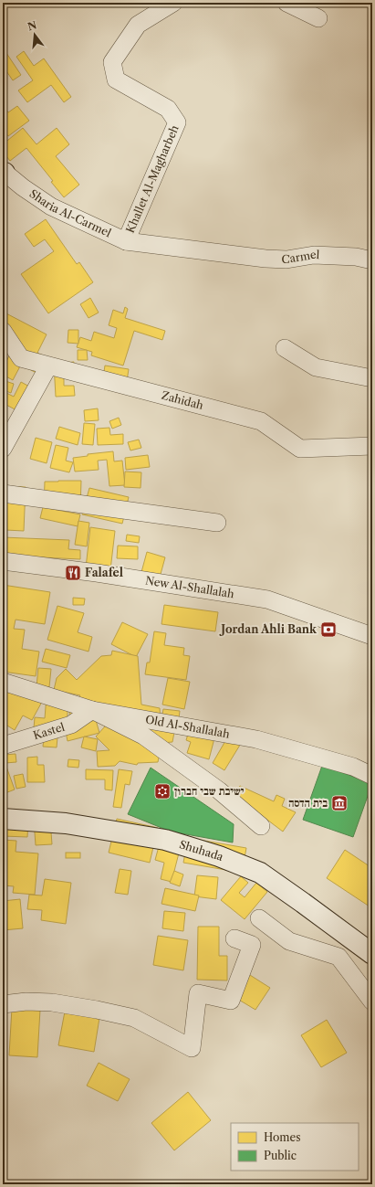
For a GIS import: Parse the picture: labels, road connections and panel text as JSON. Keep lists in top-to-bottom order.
{
  "streets": {
    "street": [
      "Khallet Al-Magharbeh",
      "Sharia Al-Carmel",
      "Zahidah",
      "New Al-Shallalah",
      "Old Al-Shallalah",
      "Kastel",
      "Shuhada"
    ]
  },
  "crossings": [
    ["Khallet Al-Magharbeh", "Sharia Al-Carmel"],
    ["Old Al-Shallalah", "Kastel"]
  ],
  "places": {
    "restaurant": ["Falafel"],
    "bank": ["Jordan Ahli Bank"],
    "synagogue": ["ישיבת שבי חברון"],
    "museum": ["בית הדסה"]
  },
  "legend": ["Homes", "Public"],
  "north": "top"
}
